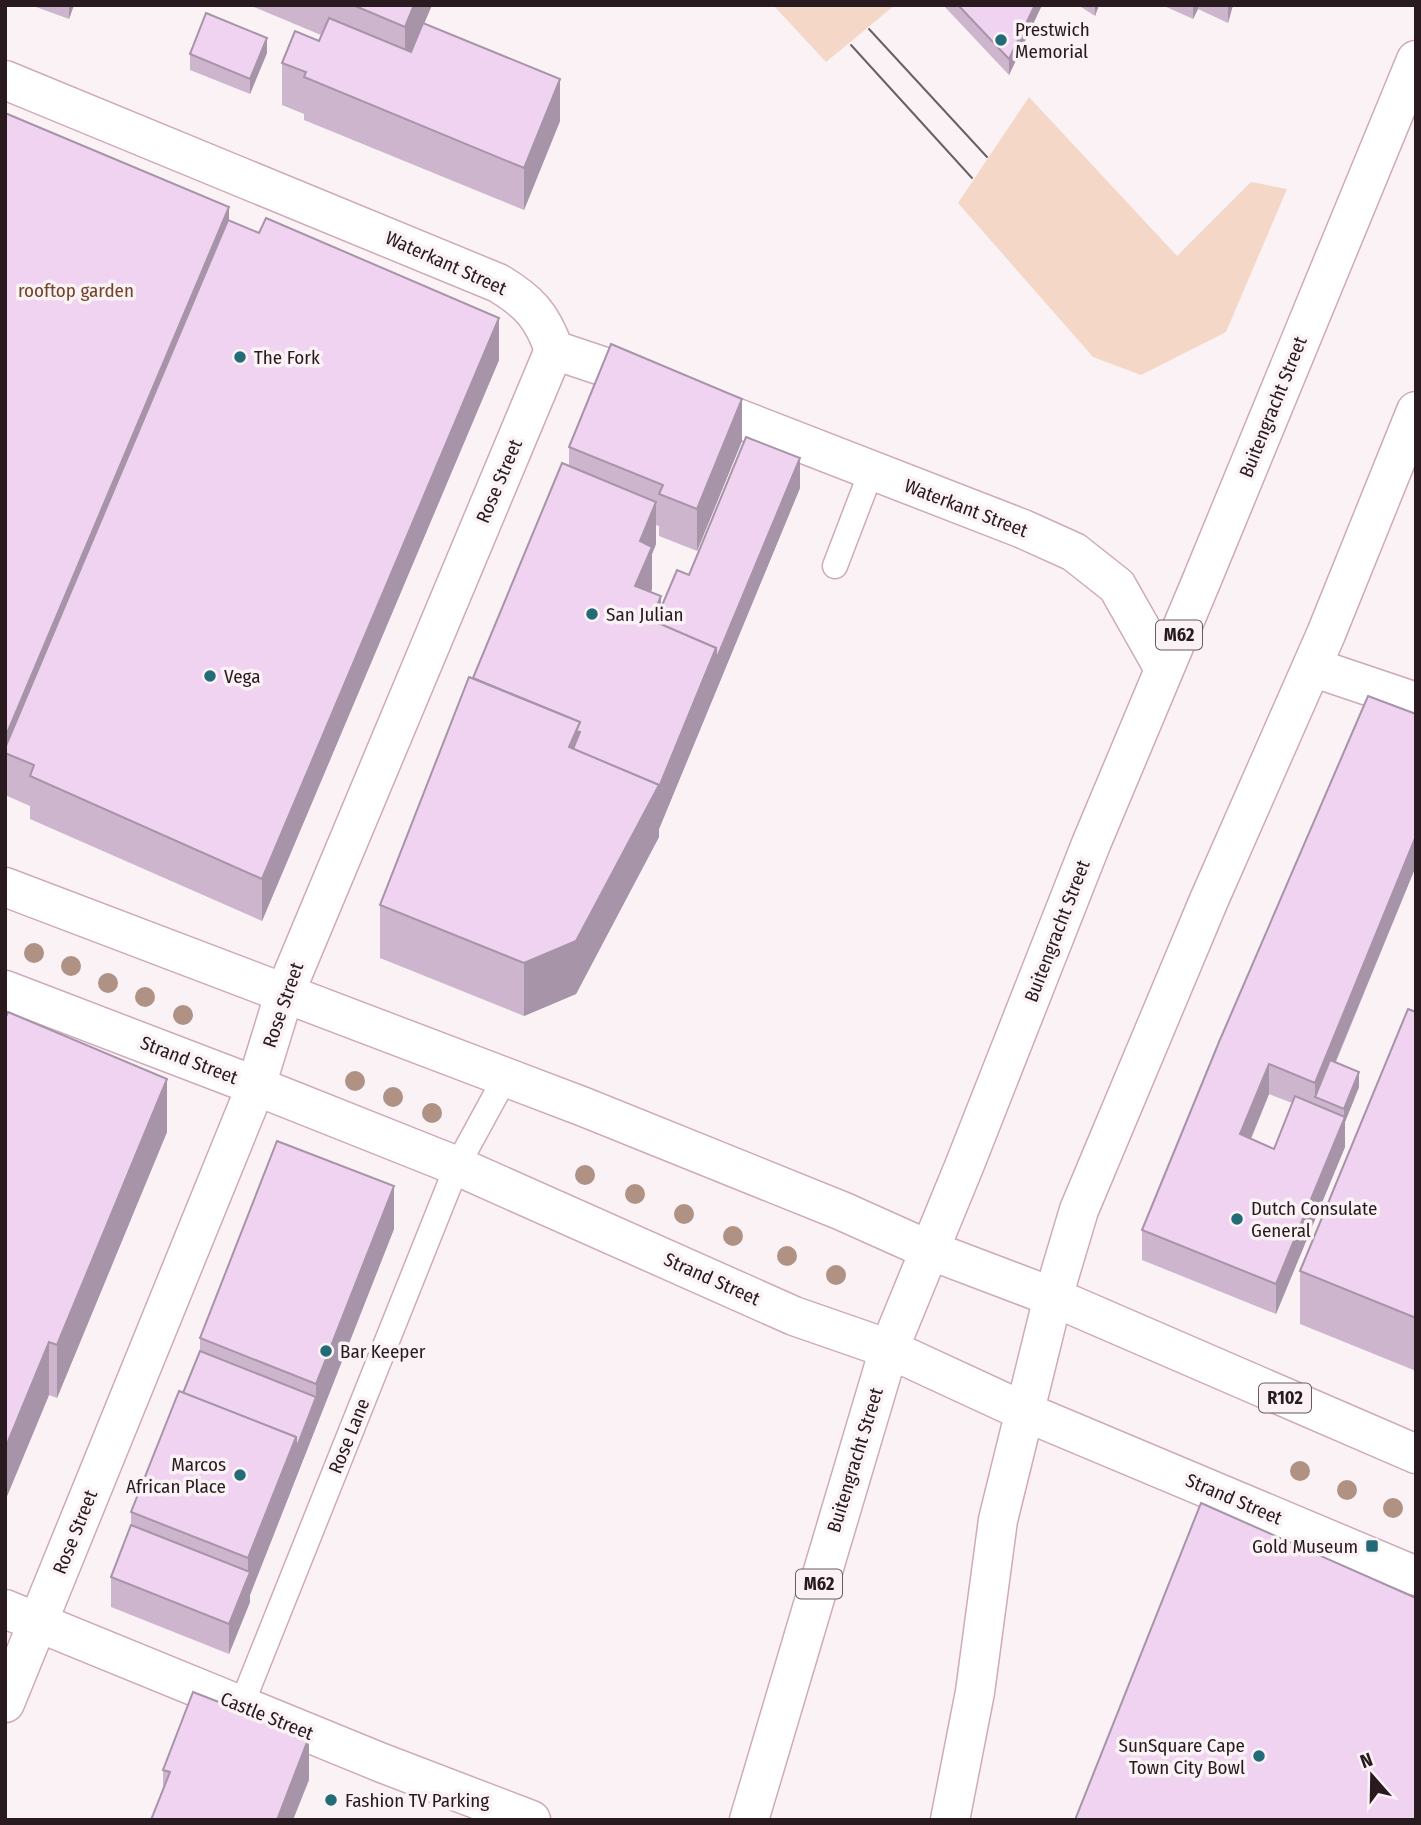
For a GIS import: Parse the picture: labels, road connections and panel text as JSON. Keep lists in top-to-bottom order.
{
  "streets": {
    "street": [
      "Waterkant Street",
      "Buitengracht Street",
      "Rose Street",
      "M62",
      "Strand Street",
      "R102",
      "Castle Street"
    ],
    "lane": ["Rose Lane"]
  },
  "crossings": [
    ["Waterkant Street", "Buitengracht Street"],
    ["Waterkant Street", "Rose Street"],
    ["Buitengracht Street", "Strand Street"],
    ["Buitengracht Street", "R102"],
    ["Rose Street", "Strand Street"],
    ["Rose Street", "Castle Street"],
    ["Strand Street", "Rose Lane"],
    ["Rose Lane", "Castle Street"]
  ],
  "parks": ["rooftop garden"],
  "places": {
    "other": [
      "Prestwich Memorial",
      "The Fork",
      "San Julian",
      "Vega",
      "Dutch Consulate General",
      "Bar Keeper",
      "Marcos African Place",
      "SunSquare Cape Town City Bowl",
      "Fashion TV Parking"
    ],
    "transit": ["Gold Museum"]
  },
  "north": "top"
}
